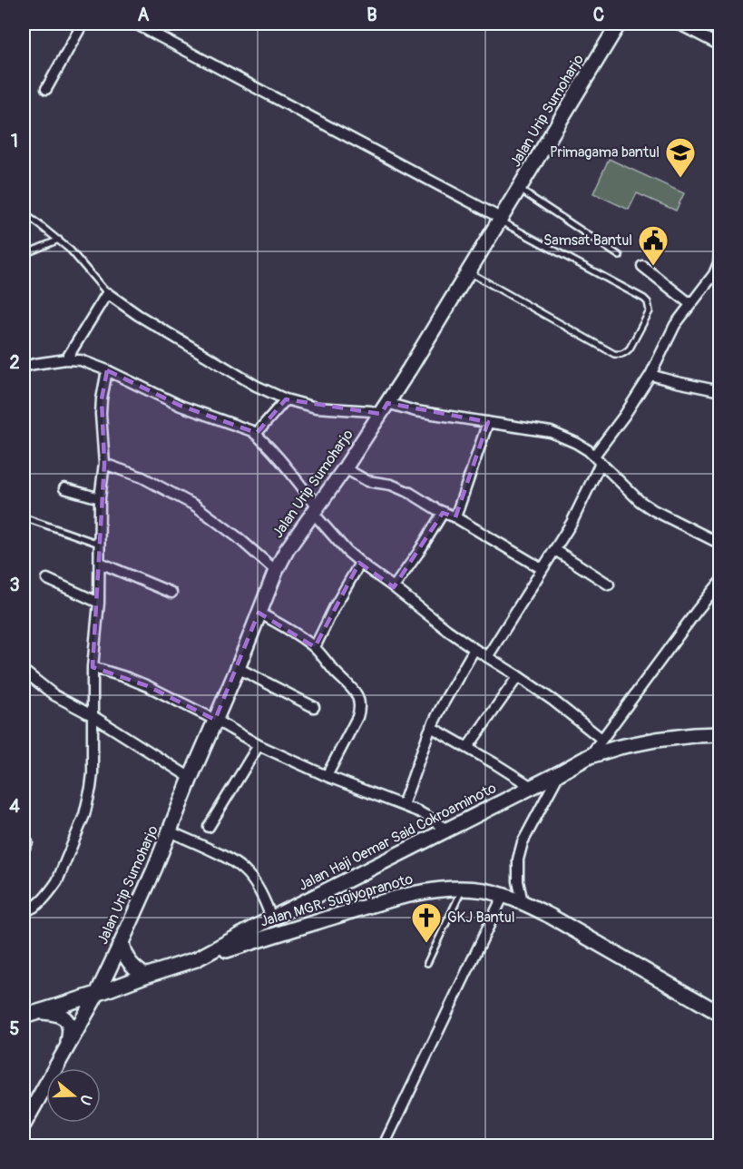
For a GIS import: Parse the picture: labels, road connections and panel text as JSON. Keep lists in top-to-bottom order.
{
  "streets": {
    "main road": ["Jalan Urip Sumoharjo", "Jalan Haji Oemar Said Cokroaminoto", "Jalan MGR. Sugiyopranoto"]
  },
  "crossings": [
    ["Jalan Urip Sumoharjo", "Jalan Haji Oemar Said Cokroaminoto"],
    ["Jalan Haji Oemar Said Cokroaminoto", "Jalan MGR. Sugiyopranoto"]
  ],
  "places": {
    "school or university": ["Primagama bantul"],
    "public building": ["Samsat Bantul"],
    "church": ["GKJ Bantul"]
  },
  "north": "right",
  "grid": {
    "columns": ["A", "B", "C"],
    "rows": [
      "1",
      "2",
      "3",
      "4",
      "5"
    ]
  }
}
